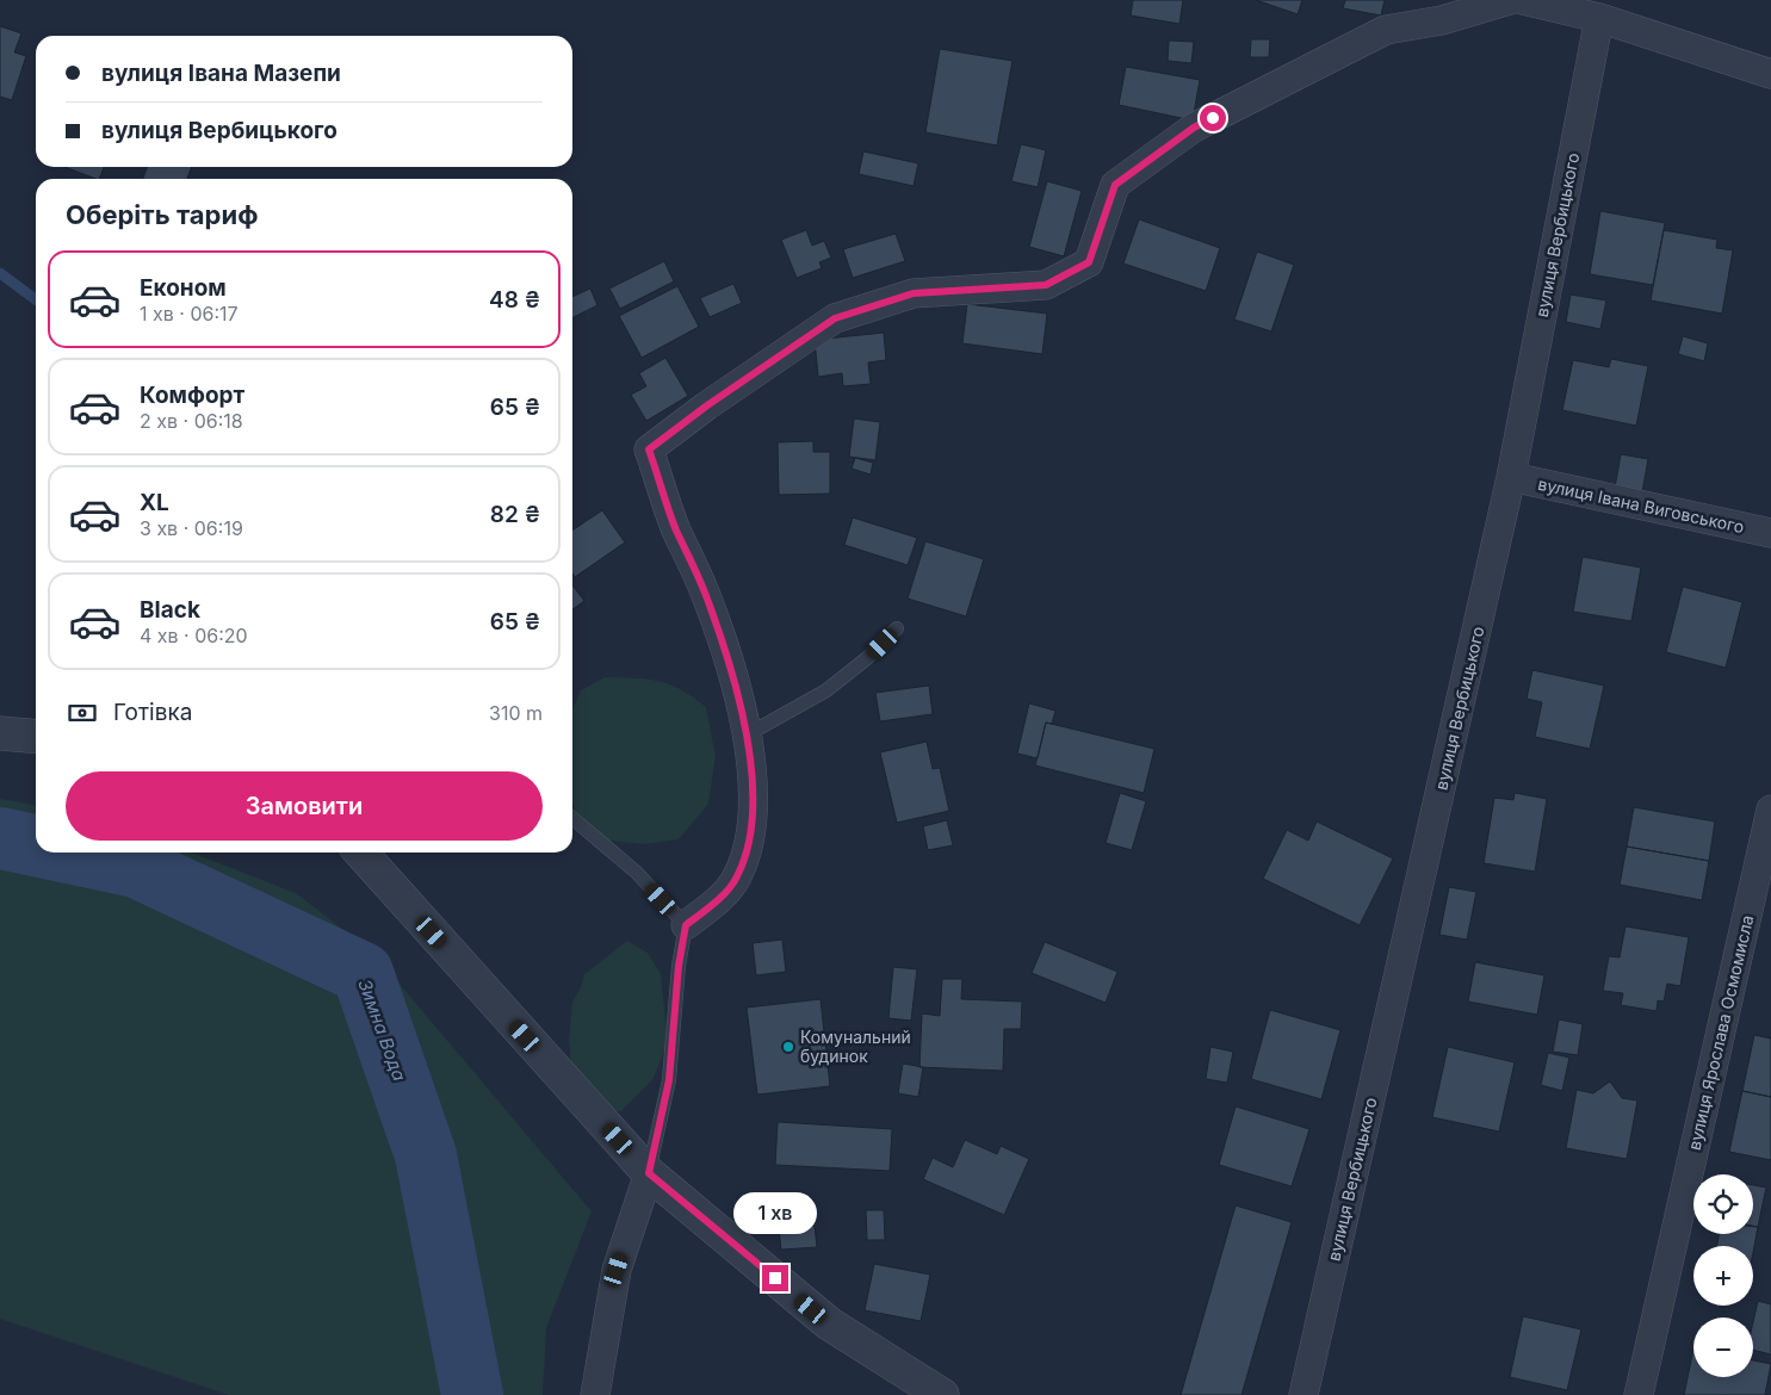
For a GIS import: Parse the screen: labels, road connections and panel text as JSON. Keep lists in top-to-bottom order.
{
  "streets": {
    "street": ["вулиця Вербицького", "вулиця Івана Виговського", "вулиця Ярослава Осмомисла"]
  },
  "crossings": [
    ["вулиця Вербицького", "вулиця Івана Виговського"]
  ],
  "water": ["Зимна Вода"],
  "places": ["Комунальний будинок"],
  "page": {
    "banner": ["вулиця Івана Мазепи", "вулиця Вербицького"],
    "heading": "Оберіть тариф",
    "list": [
      {
        "name": "Економ",
        "note": "1 хв · 06:17",
        "value": "48 ₴"
      },
      {
        "name": "Комфорт",
        "note": "2 хв · 06:18",
        "value": "65 ₴"
      },
      {
        "name": "XL",
        "note": "3 хв · 06:19",
        "value": "82 ₴"
      },
      {
        "name": "Black",
        "note": "4 хв · 06:20",
        "value": "65 ₴"
      }
    ],
    "pay": ["Готівка", "310 m"],
    "buttons": "Замовити",
    "map_buttons": ["+", "−"],
    "bubble": "1 хв"
  }
}
